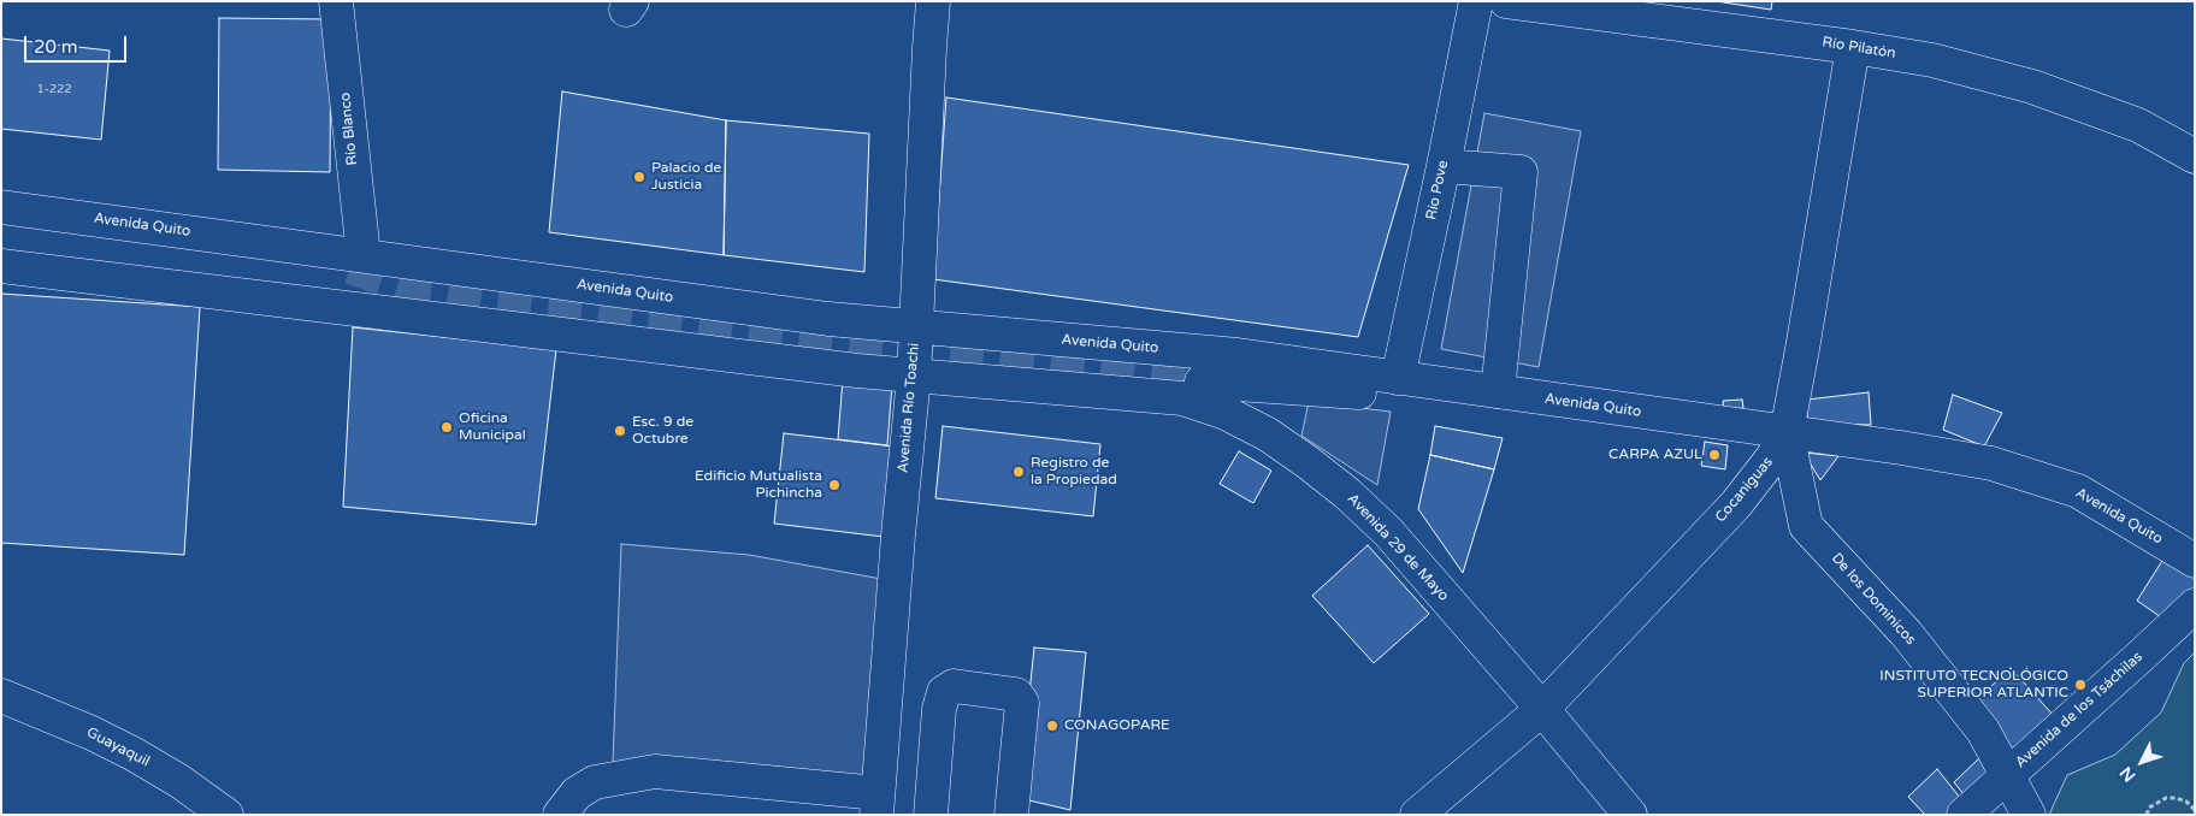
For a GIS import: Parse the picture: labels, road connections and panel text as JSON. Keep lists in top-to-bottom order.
{
  "streets": {
    "main road": [
      "Río Pilatón",
      "Río Blanco",
      "Río Pove",
      "Avenida Quito",
      "Avenida Río Toachi",
      "Cocaniguas",
      "Avenida 29 de Mayo",
      "De los Dominicos",
      "Avenida de los Tsáchilas",
      "Guayaquil"
    ]
  },
  "crossings": [
    ["Río Pilatón", "Cocaniguas"],
    ["Río Blanco", "Avenida Quito"],
    ["Río Pove", "Avenida Quito"],
    ["Avenida Quito", "Avenida Río Toachi"],
    ["Avenida Quito", "Cocaniguas"],
    ["Avenida Quito", "De los Dominicos"],
    ["Avenida Río Toachi", "Avenida 29 de Mayo"],
    ["Cocaniguas", "Avenida 29 de Mayo"],
    ["Cocaniguas", "De los Dominicos"],
    ["De los Dominicos", "Avenida de los Tsáchilas"]
  ],
  "places": [
    "Palacio de Justicia",
    "Oficina Municipal",
    "Esc. 9 de Octubre",
    "CARPA AZUL",
    "Registro de la Propiedad",
    "Edificio Mutualista Pichincha",
    "INSTITUTO TECNOLÓGICO SUPERIOR ATLANTIC",
    "CONAGOPARE"
  ],
  "house_numbers": ["1-222"],
  "scale_bar": "20 m",
  "north": "bottom left"
}
